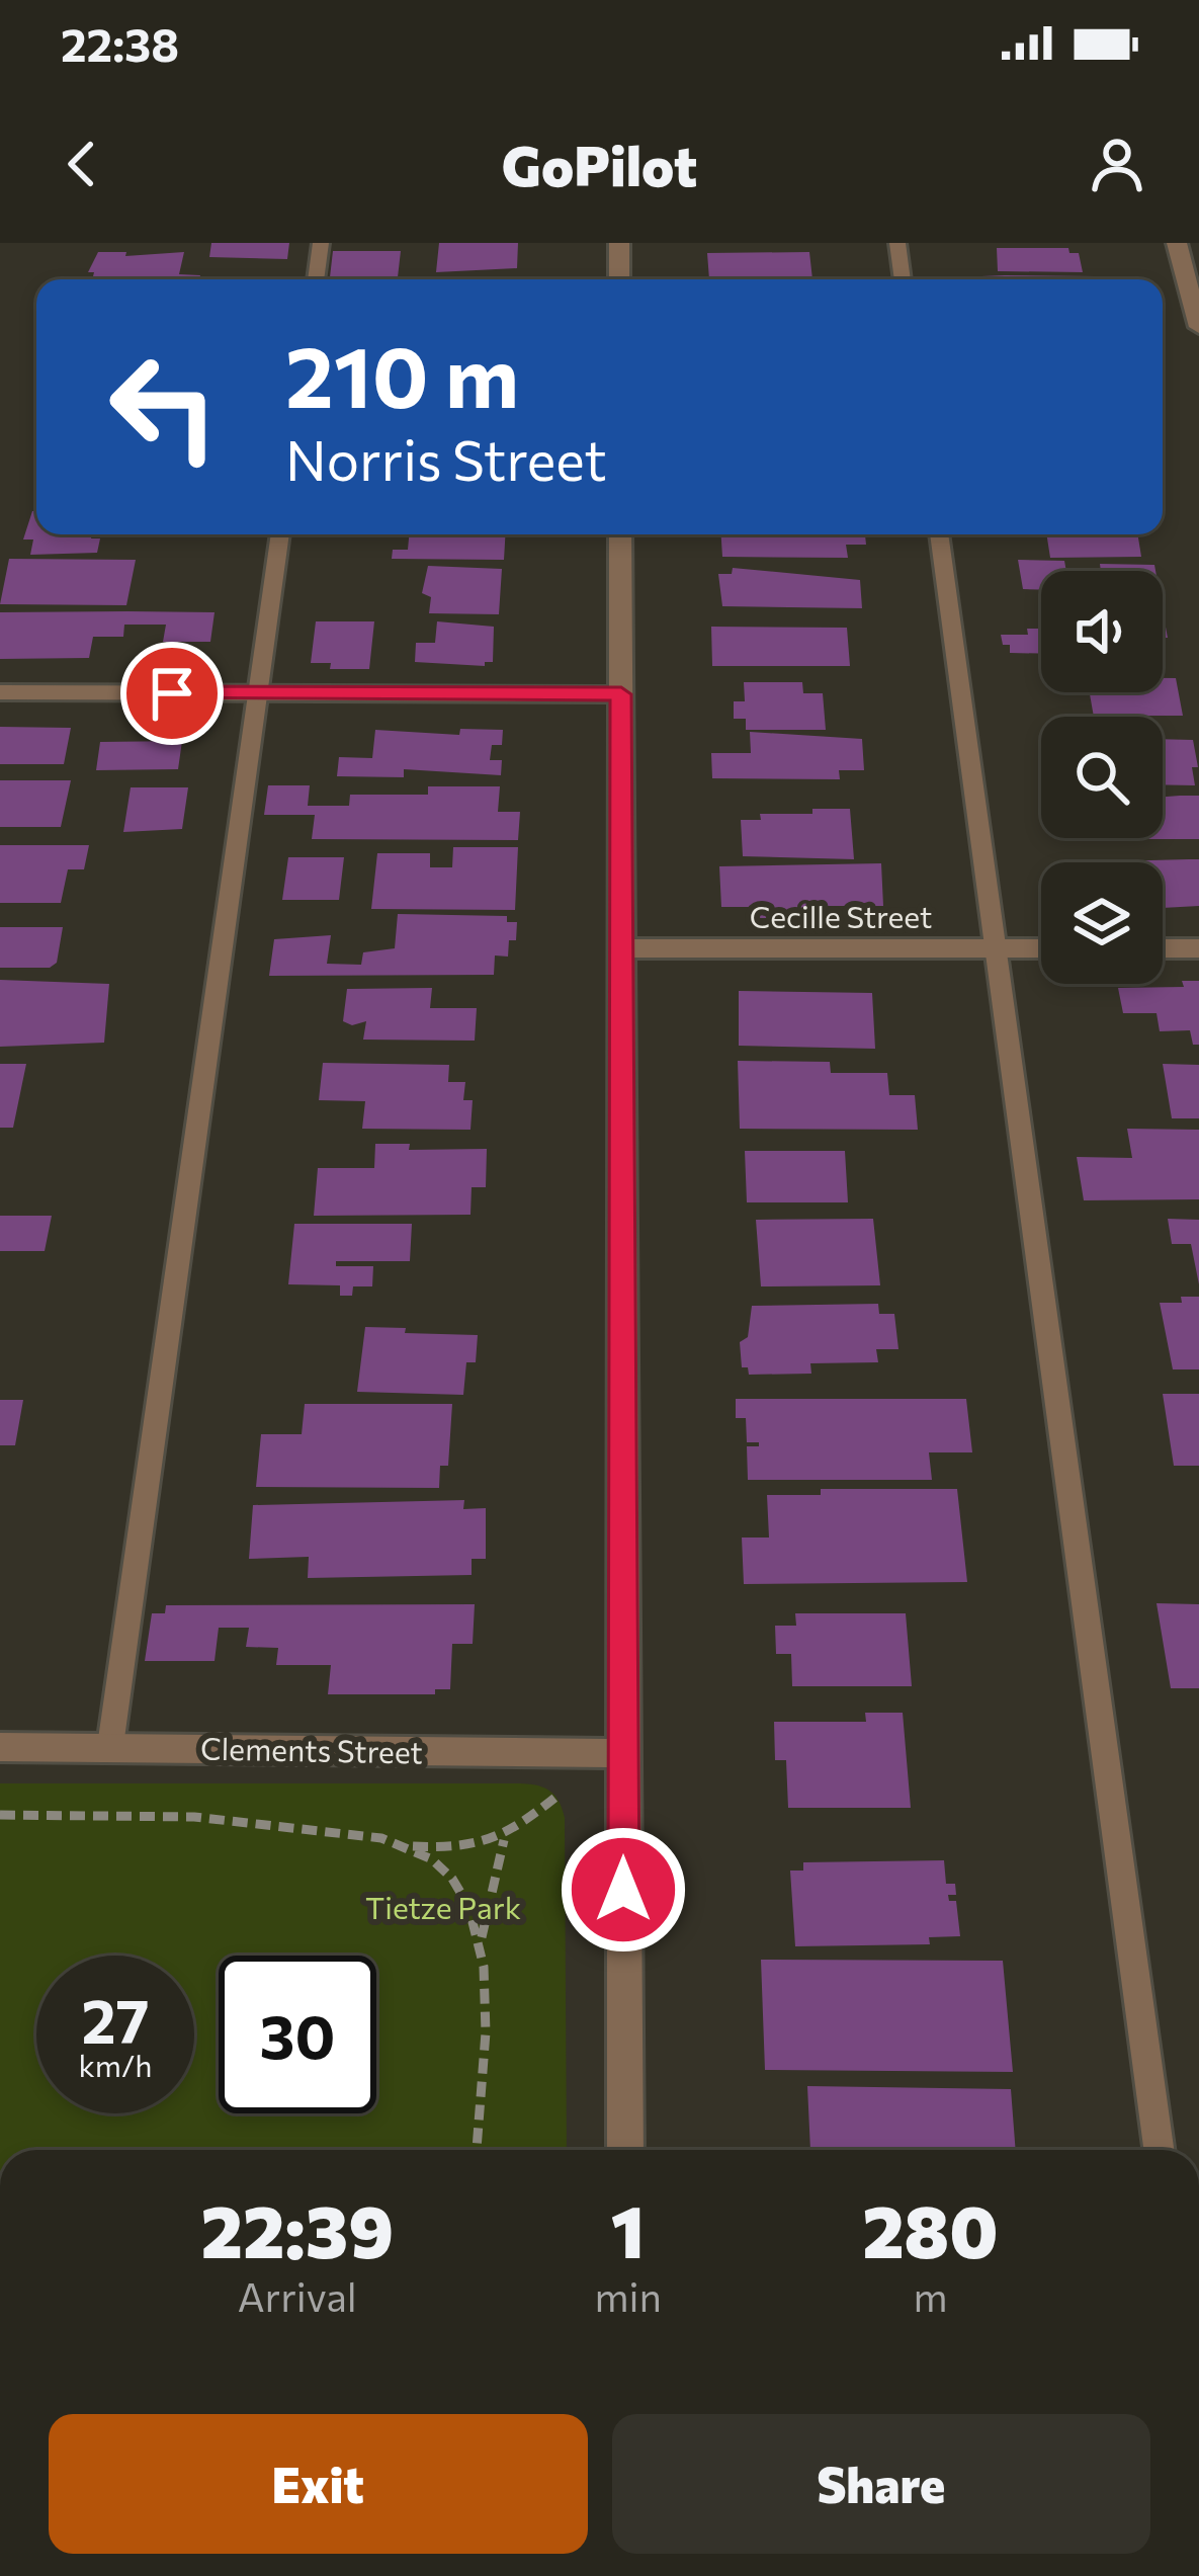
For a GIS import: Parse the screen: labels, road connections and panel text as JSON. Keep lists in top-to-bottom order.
{
  "streets": {
    "street": ["Cecille Street", "Clements Street"]
  },
  "parks": ["Tietze Park"],
  "page": {
    "status": "22:38",
    "header": "GoPilot",
    "turn": ["210 m", "Norris Street"],
    "speed": "27 km/h",
    "limit": "30",
    "eta": [
      "22:39",
      "Arrival",
      "1",
      "min",
      "280",
      "m"
    ],
    "buttons": ["Exit", "Share"]
  }
}
